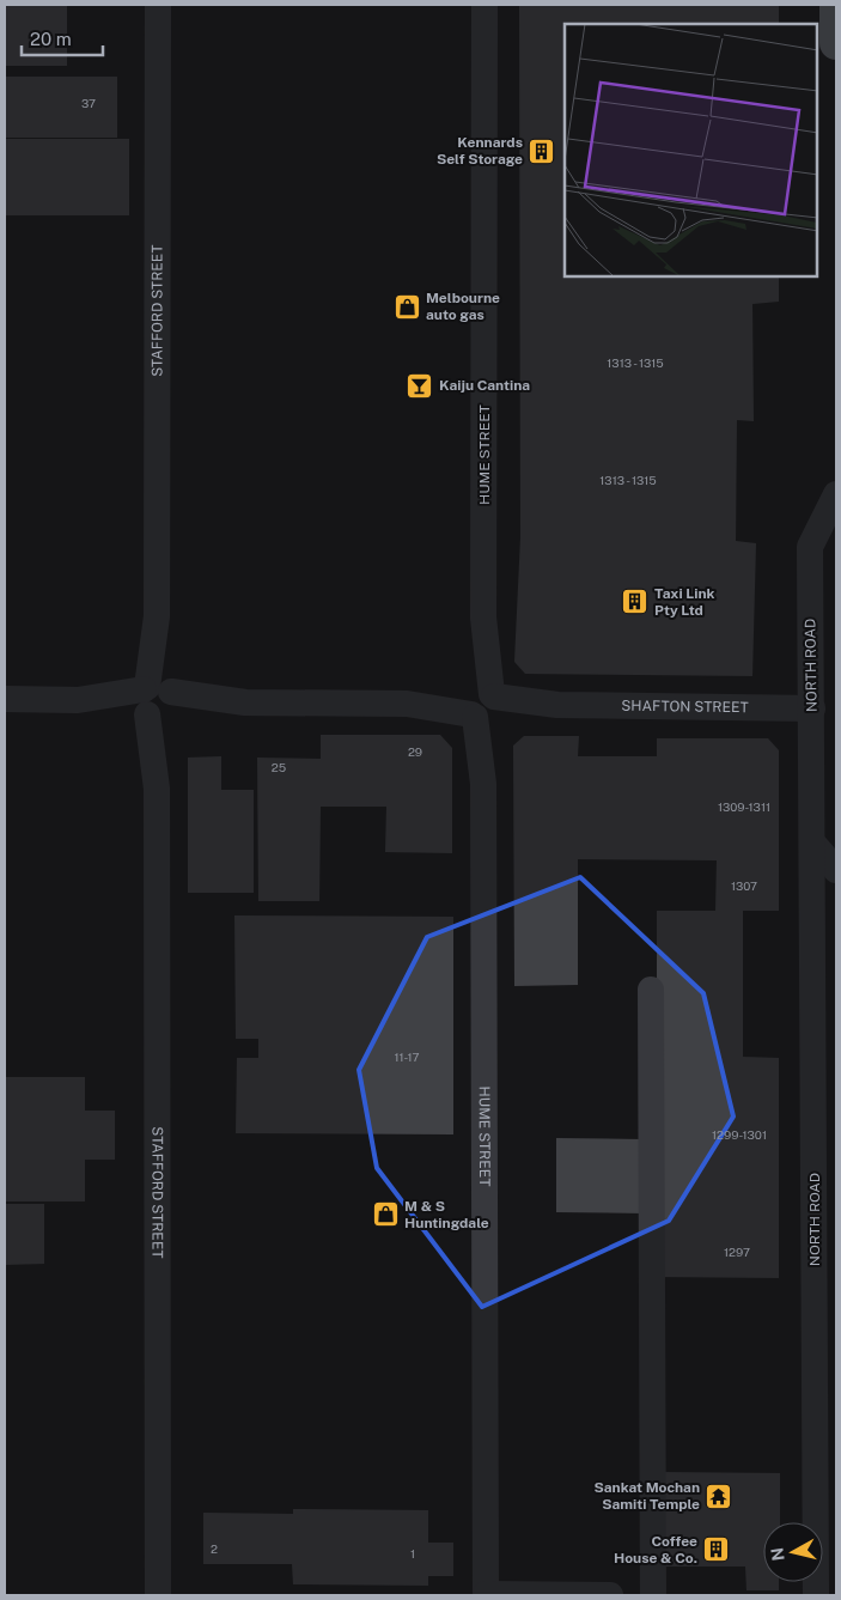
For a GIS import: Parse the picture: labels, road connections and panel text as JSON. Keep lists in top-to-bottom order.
{
  "streets": {
    "street": [
      "STAFFORD STREET",
      "HUME STREET",
      "NORTH ROAD",
      "SHAFTON STREET"
    ]
  },
  "crossings": [
    ["STAFFORD STREET", "SHAFTON STREET"],
    ["HUME STREET", "SHAFTON STREET"],
    ["NORTH ROAD", "SHAFTON STREET"]
  ],
  "places": {
    "building": ["Kennards Self Storage", "Taxi Link Pty Ltd", "Coffee House & Co."],
    "shop": ["Melbourne auto gas", "M & S Huntingdale"],
    "bar": ["Kaiju Cantina"],
    "temple": ["Sankat Mochan Samiti Temple"]
  },
  "house_numbers": [
    "37",
    "1313 - 1315",
    "1313 - 1315",
    "29",
    "25",
    "1309-1311",
    "1307",
    "11-17",
    "1299-1301",
    "1297",
    "2",
    "1"
  ],
  "scale_bar": "20 m",
  "north": "left"
}
